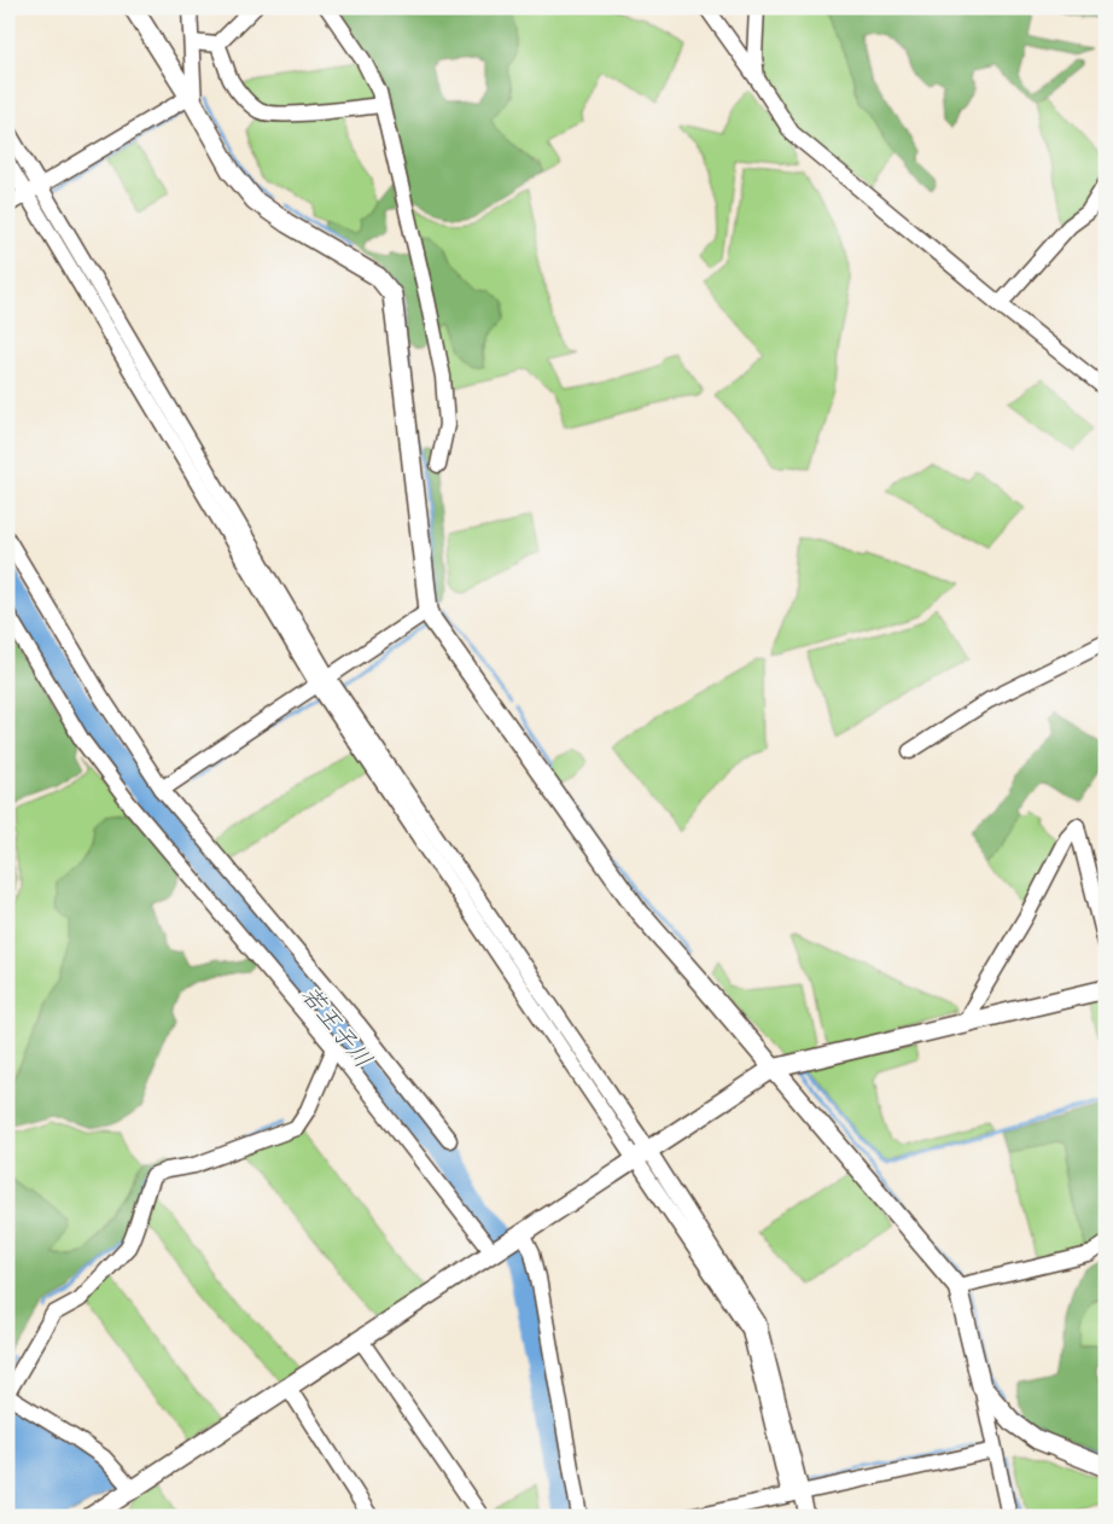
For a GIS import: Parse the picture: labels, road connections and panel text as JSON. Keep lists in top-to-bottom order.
{
  "water": ["若王子川"]
}
